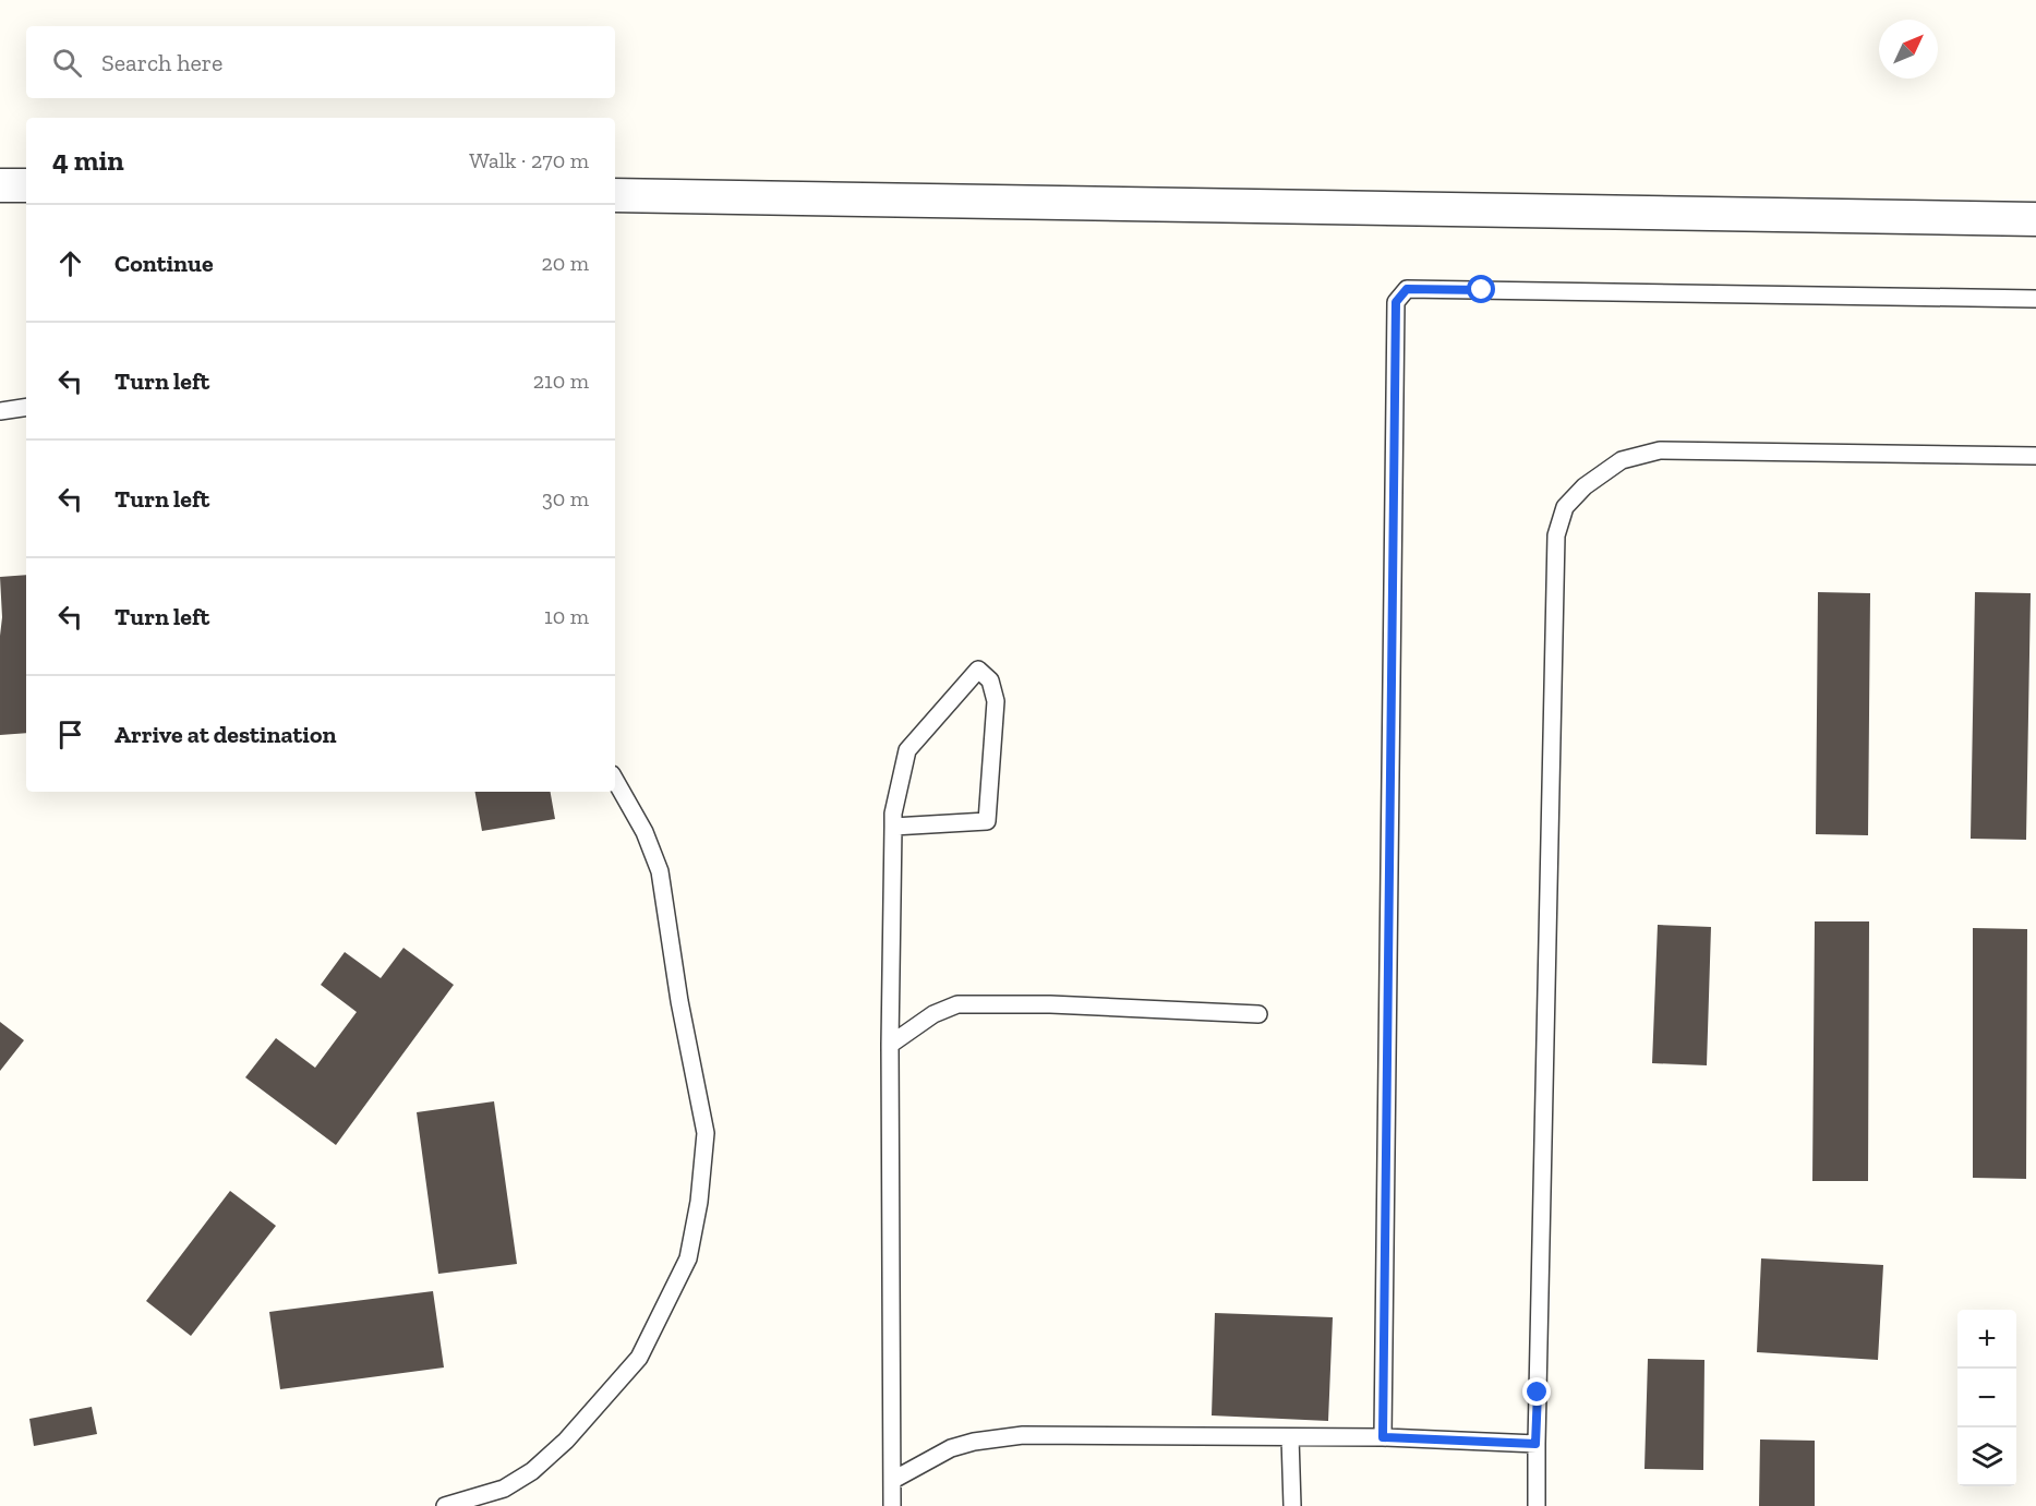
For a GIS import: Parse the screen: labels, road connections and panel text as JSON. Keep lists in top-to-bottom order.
{
  "north": "top right",
  "page": {
    "search": "Search here",
    "heading": ["4 min", "Walk · 270 m"],
    "list": [
      ["Continue", "20 m"],
      ["Turn left", "210 m"],
      ["Turn left", "30 m"],
      ["Turn left", "10 m"],
      "Arrive at destination"
    ],
    "map_buttons": ["+", "−"]
  }
}
